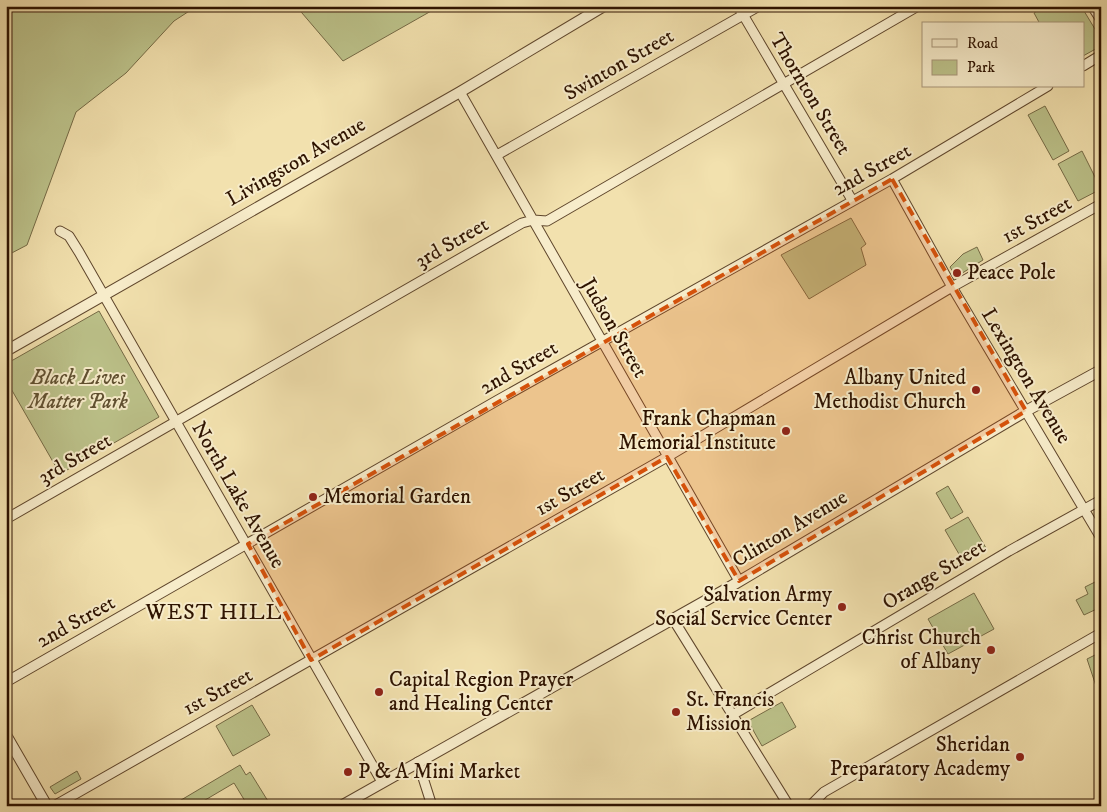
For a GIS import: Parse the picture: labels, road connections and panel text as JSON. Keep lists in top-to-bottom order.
{
  "streets": {
    "street": [
      "Swinton Street",
      "Thornton Street",
      "Livingston Avenue",
      "2nd Street",
      "1st Street",
      "3rd Street",
      "Judson Street",
      "Lexington Avenue",
      "North Lake Avenue",
      "Clinton Avenue",
      "Orange Street"
    ]
  },
  "crossings": [
    ["Swinton Street", "Thornton Street"],
    ["Swinton Street", "Judson Street"],
    ["Thornton Street", "2nd Street"],
    ["Thornton Street", "3rd Street"],
    ["Livingston Avenue", "Judson Street"],
    ["Livingston Avenue", "North Lake Avenue"],
    ["2nd Street", "Judson Street"],
    ["2nd Street", "Lexington Avenue"],
    ["2nd Street", "North Lake Avenue"],
    ["1st Street", "Judson Street"],
    ["1st Street", "Lexington Avenue"],
    ["1st Street", "North Lake Avenue"],
    ["3rd Street", "Judson Street"],
    ["3rd Street", "North Lake Avenue"],
    ["Judson Street", "Clinton Avenue"],
    ["Lexington Avenue", "Clinton Avenue"],
    ["Lexington Avenue", "Orange Street"],
    ["North Lake Avenue", "Clinton Avenue"]
  ],
  "districts": ["WEST HILL"],
  "parks": ["Black Lives Matter Park"],
  "places": [
    "Peace Pole",
    "Albany United Methodist Church",
    "Frank Chapman Memorial Institute",
    "Memorial Garden",
    "Salvation Army Social Service Center",
    "Christ Church of Albany",
    "Capital Region Prayer and Healing Center",
    "St. Francis Mission",
    "Sheridan Preparatory Academy",
    "P & A Mini Market"
  ],
  "legend": ["Road", "Park"]
}
